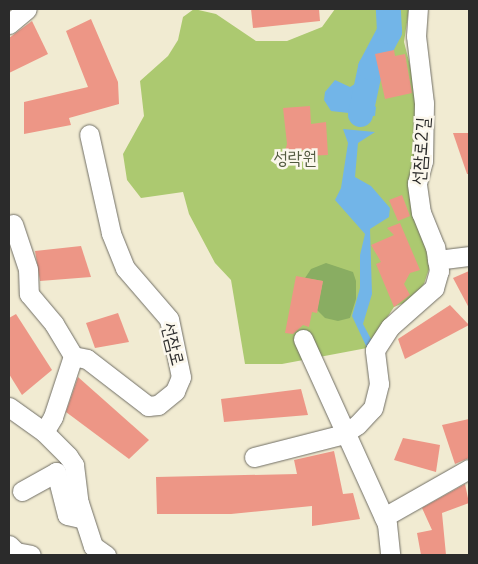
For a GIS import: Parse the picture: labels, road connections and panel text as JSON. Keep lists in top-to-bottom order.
{
  "streets": {
    "street": ["선잠로2길", "선잠로"]
  },
  "parks": ["성락원"]
}
